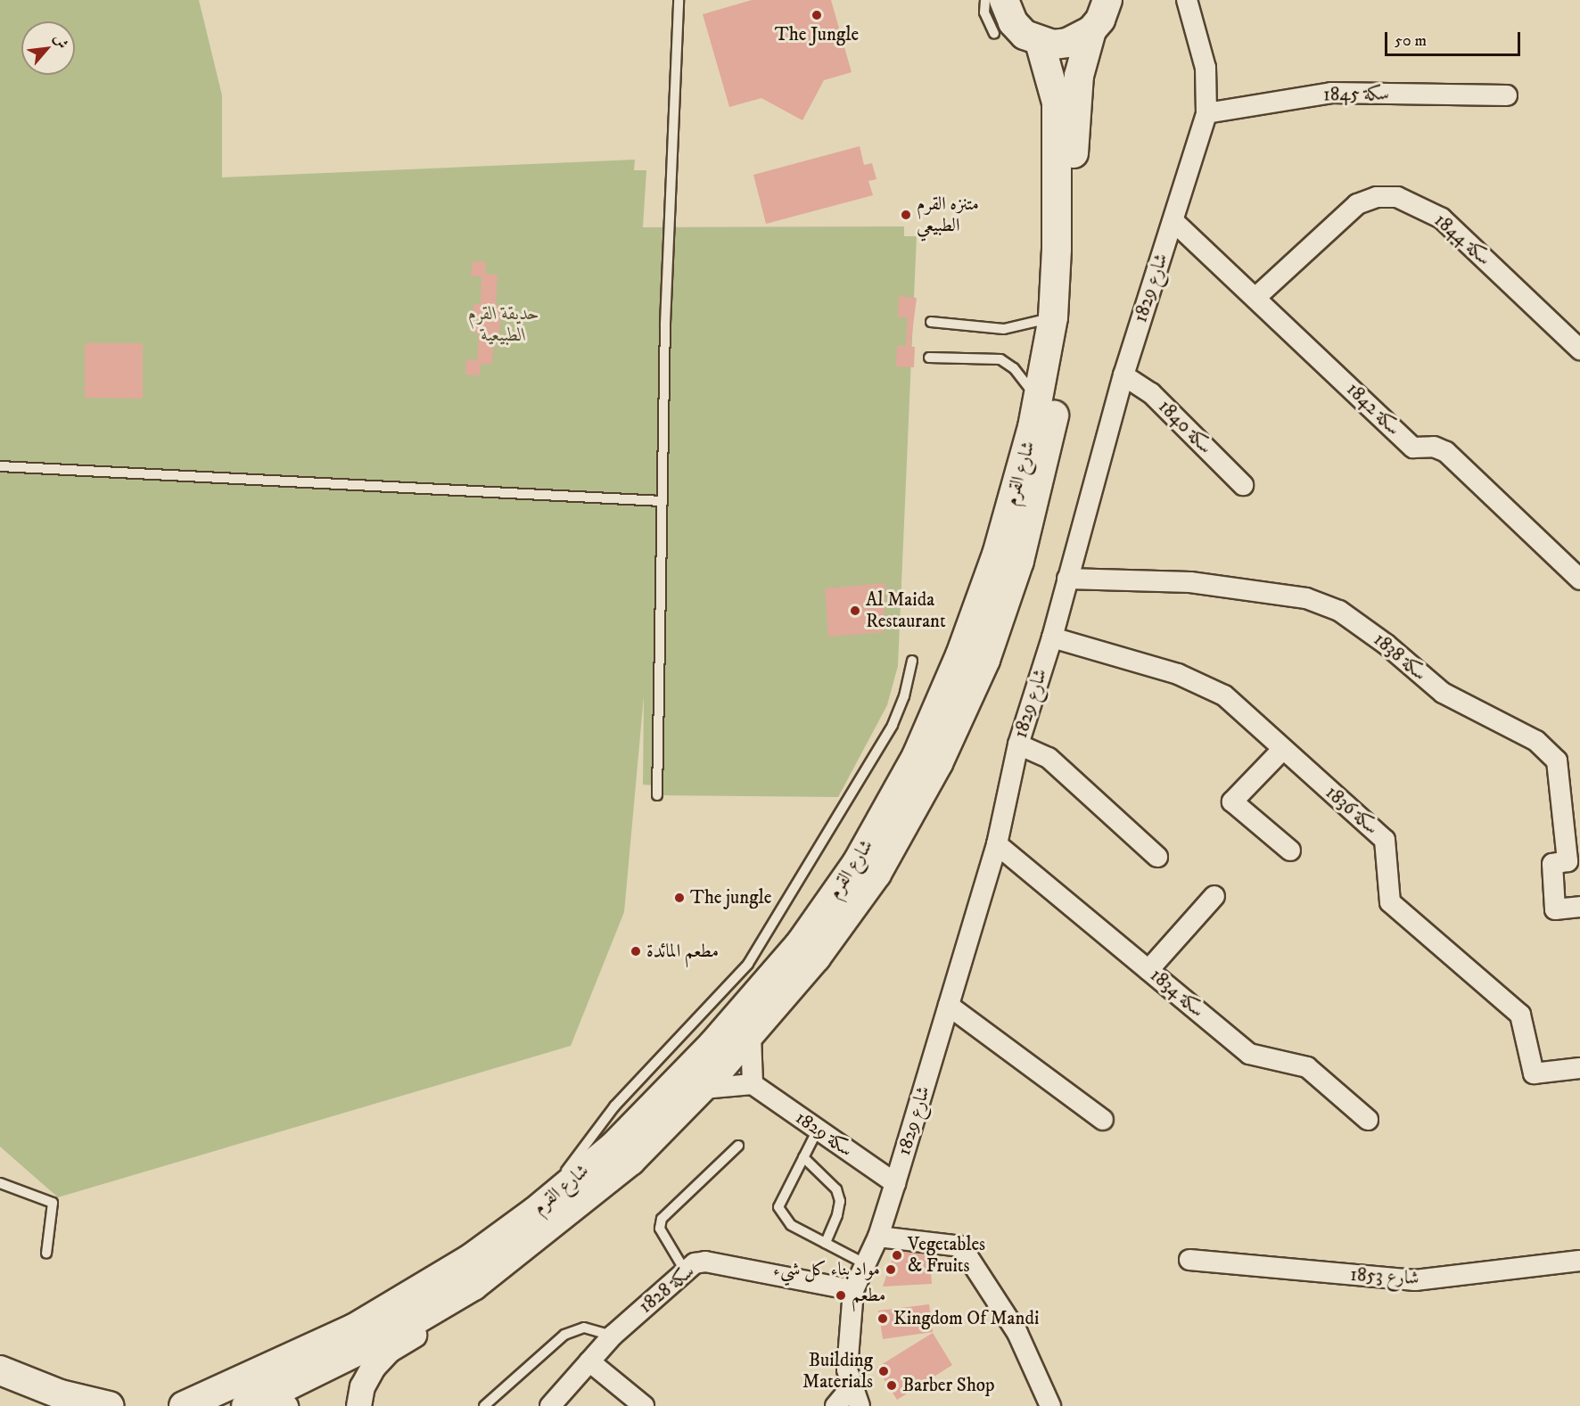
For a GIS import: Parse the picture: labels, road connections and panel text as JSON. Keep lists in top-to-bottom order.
{
  "streets": {
    "main road": ["شارع القرم"],
    "street": [
      "1845 سكة",
      "سكة 1844",
      "1829 شارع",
      "سكة 1842",
      "سكة 1840",
      "1838 سكة",
      "سكة 1836",
      "سكة 1834",
      "سكة 1829",
      "شارع 1853",
      "سكة 1828"
    ]
  },
  "crossings": [
    ["1845 سكة", "1829 شارع"],
    ["سكة 1844", "سكة 1842"],
    ["1829 شارع", "سكة 1842"],
    ["1829 شارع", "سكة 1840"],
    ["1829 شارع", "1838 سكة"],
    ["1829 شارع", "سكة 1836"],
    ["1829 شارع", "سكة 1834"],
    ["1829 شارع", "سكة 1829"],
    ["1829 شارع", "سكة 1828"]
  ],
  "parks": ["حديقة القرم الطبيعية"],
  "places": [
    "The Jungle",
    "متنزه القرم الطبيعي",
    "Al Maida Restaurant",
    "The jungle",
    "مطعم المائدة",
    "Vegetables & Fruits",
    "مواد بناء كل شيء",
    "مطعم",
    "Kingdom Of Mandi",
    "Building Materials",
    "Barber Shop"
  ],
  "scale_bar": "50 m",
  "north": "top right"
}
